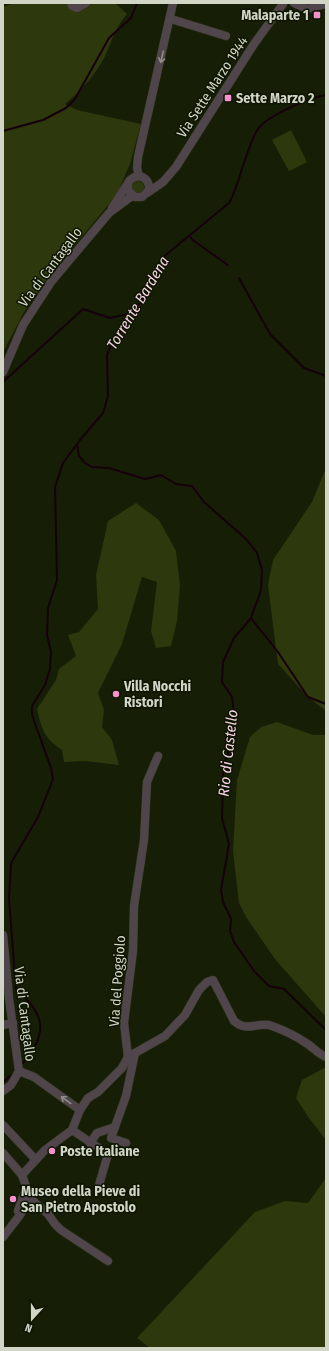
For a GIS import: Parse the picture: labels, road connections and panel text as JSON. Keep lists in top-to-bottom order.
{
  "streets": {
    "street": ["Via Sette Marzo 1944", "Via di Cantagallo", "Via del Poggiolo"]
  },
  "water": ["Torrente Bardena", "Rio di Castello"],
  "places": {
    "transit": ["Malaparte 1", "Sette Marzo 2"],
    "other": ["Villa Nocchi Ristori", "Poste Italiane", "Museo della Pieve di San Pietro Apostolo"]
  },
  "north": "bottom"
}
